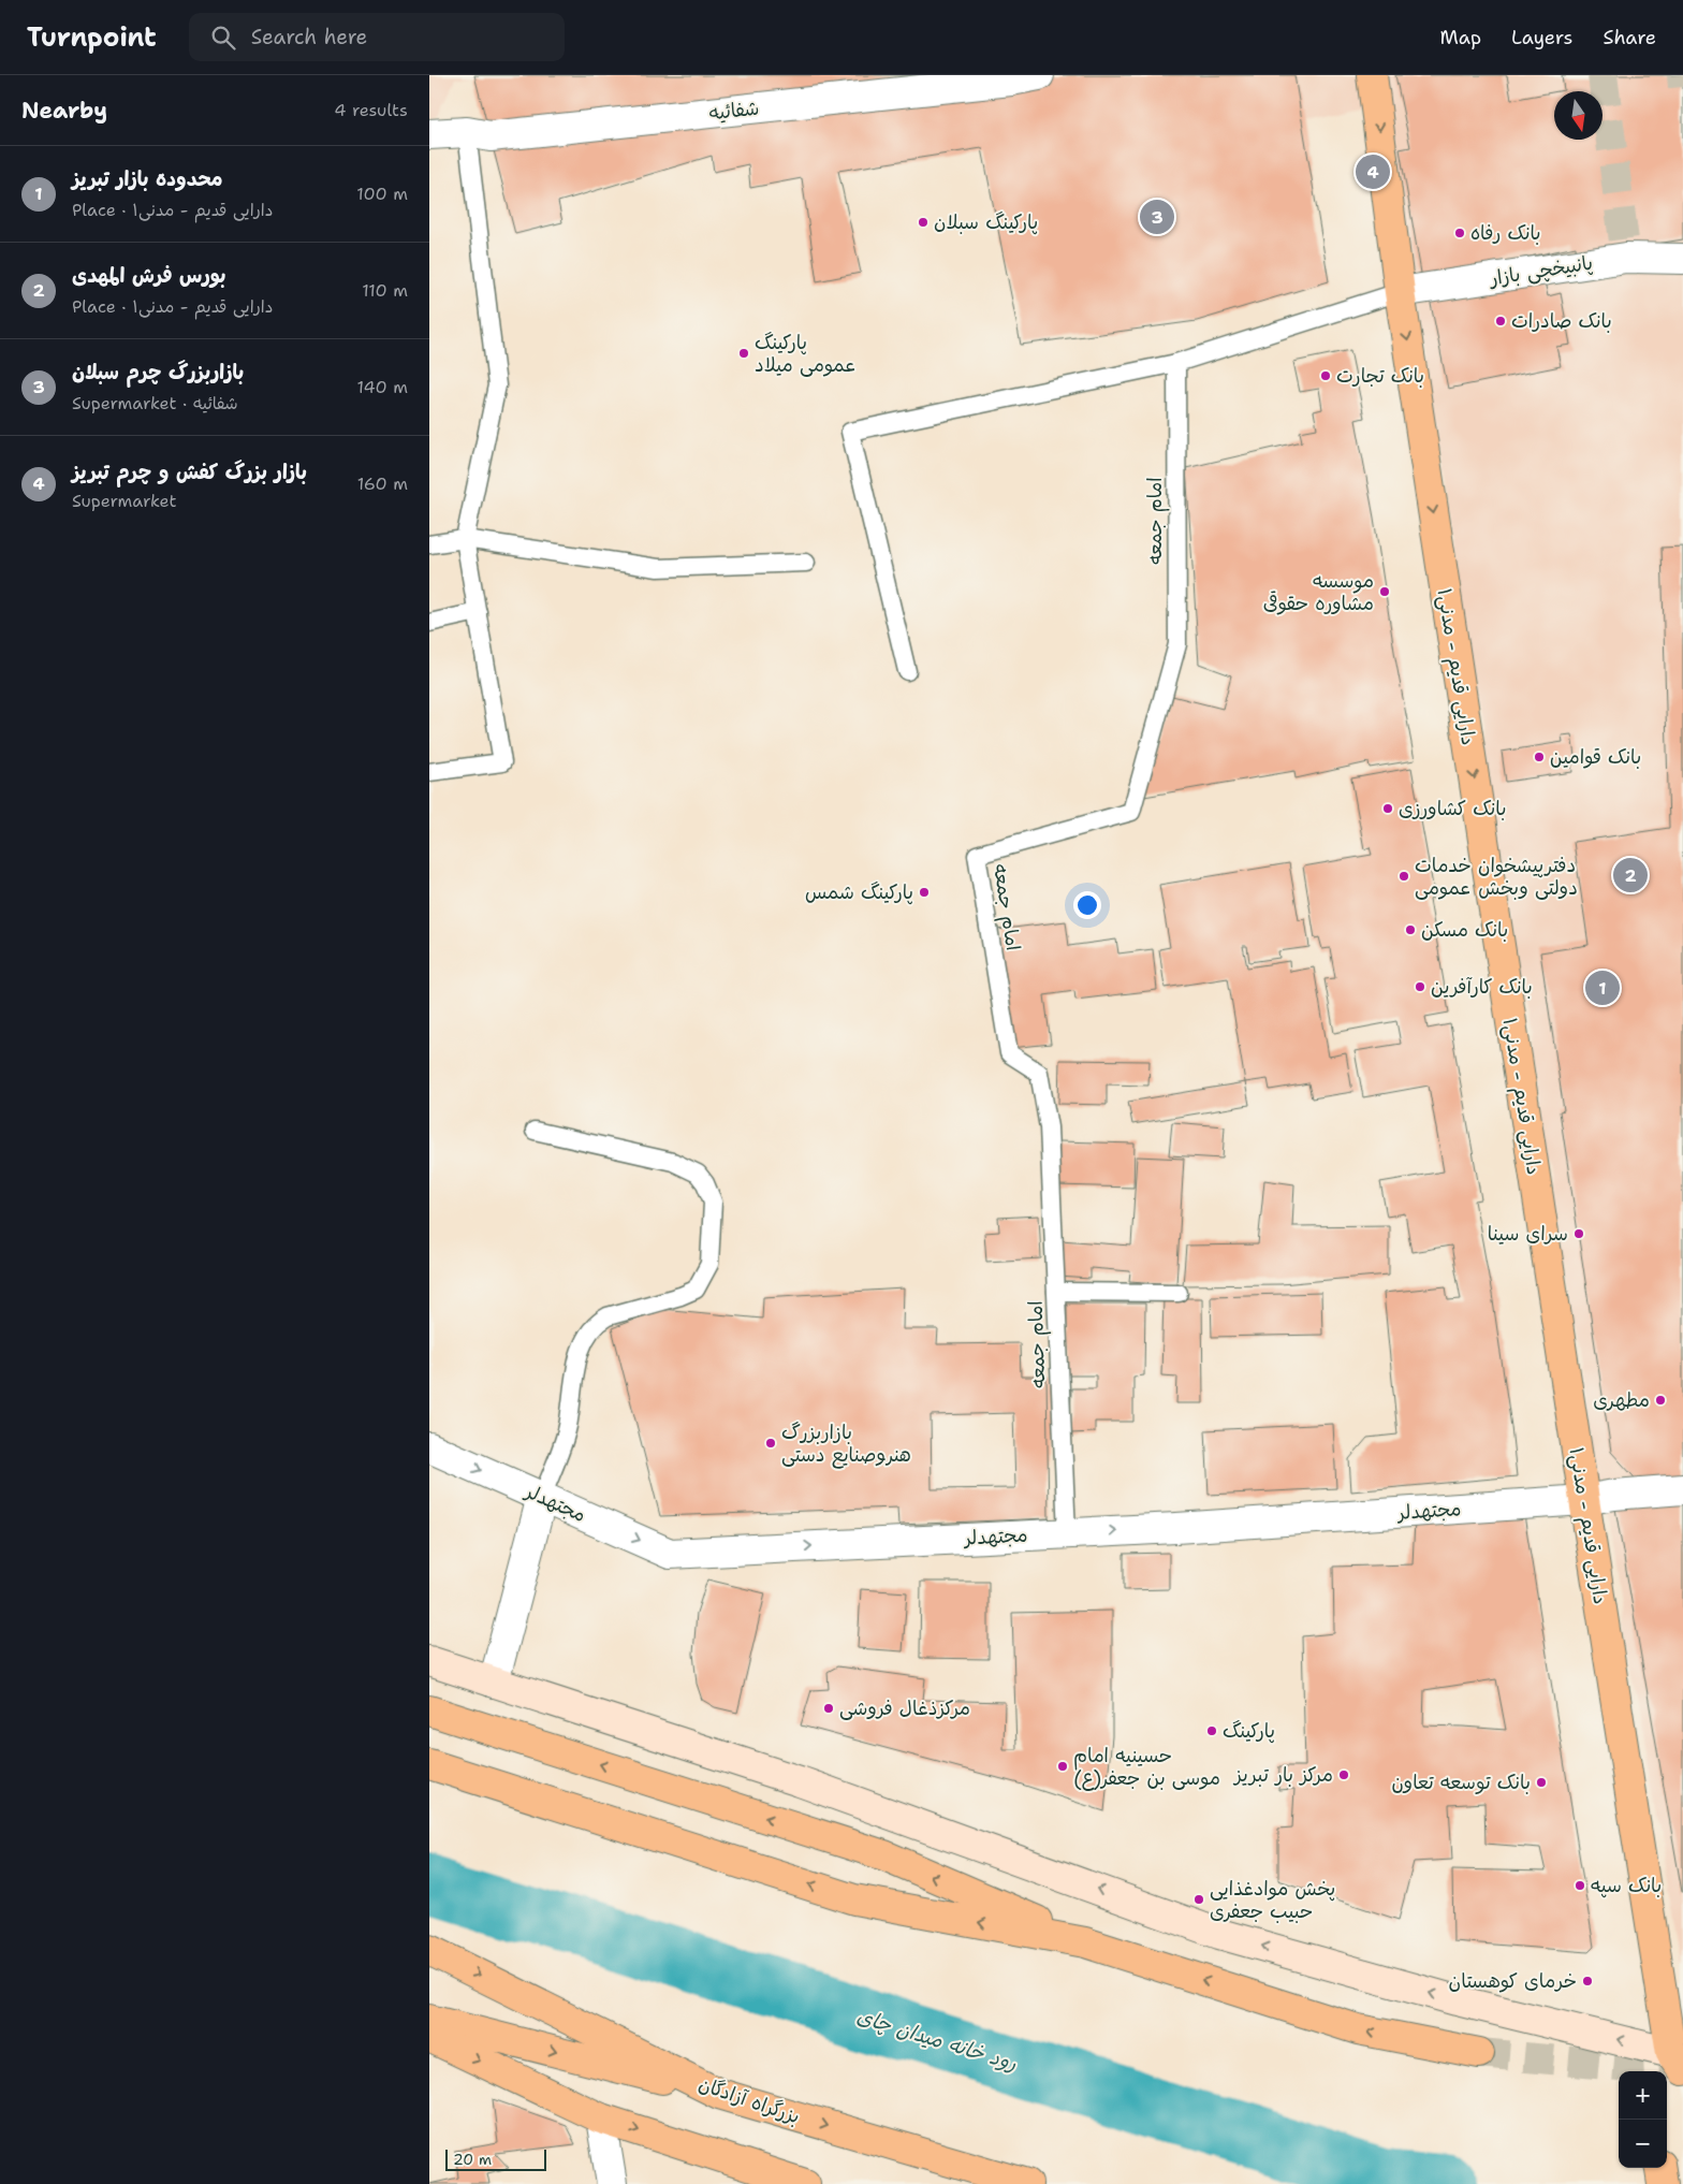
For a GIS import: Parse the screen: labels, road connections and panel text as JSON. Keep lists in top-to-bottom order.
{
  "streets": {
    "main road": ["دارایی قدیم - مدنی۱", "بزرگراه آزادگان"],
    "street": ["شفائیه", "پانبیخچی بازار", "مجتهدلر"],
    "lane": ["امام جمعه"]
  },
  "crossings": [
    ["پانبیخچی بازار", "دارایی قدیم - مدنی۱"],
    ["امام جمعه", "مجتهدلر"],
    ["دارایی قدیم - مدنی۱", "مجتهدلر"]
  ],
  "one_way": ["دارایی قدیم - مدنی۱", "مجتهدلر"],
  "water": ["رود خانه میدان چای"],
  "places": [
    "پارکینگ سبلان",
    "بانک رفاه",
    "بانک صادرات",
    "پارکینگ عمومی میلاد",
    "بانک تجارت",
    "موسسه مشاوره حقوقی",
    "بانک قوامین",
    "بانک کشاورزی",
    "دفترپیشخوان خدمات دولتی وبخش عمومی",
    "پارکینگ شمس",
    "بانک مسکن",
    "بانک کارآفرین",
    "سرای سینا",
    "مطهری",
    "بازاربزرگ هنروصنایع دستی",
    "مرکزذغال فروشی",
    "پارکینگ",
    "حسینیه امام موسی بن جعفر(ع)",
    "مرکز بار تبریز",
    "بانک توسعه تعاون",
    "بانک سپه",
    "پخش موادغذایی حبیب جعفری",
    "خرمای کوهستان"
  ],
  "scale_bar": "20 m",
  "north": "bottom",
  "page": {
    "header": "Turnpoint",
    "search": "Search here",
    "nav": ["Map", "Layers", "Share"],
    "heading": ["Nearby", "4 results"],
    "list": [
      {
        "mark": "1",
        "name": "محدوده بازار تبریز",
        "note": "Place · دارایی قدیم - مدنی۱",
        "value": "100 m"
      },
      {
        "mark": "2",
        "name": "بورس فرش المهدی",
        "note": "Place · دارایی قدیم - مدنی۱",
        "value": "110 m"
      },
      {
        "mark": "3",
        "name": "بازاربزرگ چرم سبلان",
        "note": "Supermarket · شفائیه",
        "value": "140 m"
      },
      {
        "mark": "4",
        "name": "بازار بزرگ کفش و چرم تبریز",
        "note": "Supermarket",
        "value": "160 m"
      }
    ],
    "pins": [
      "4",
      "3",
      "2",
      "1"
    ],
    "map_buttons": ["+", "−"],
    "scale": "20 m"
  }
}
